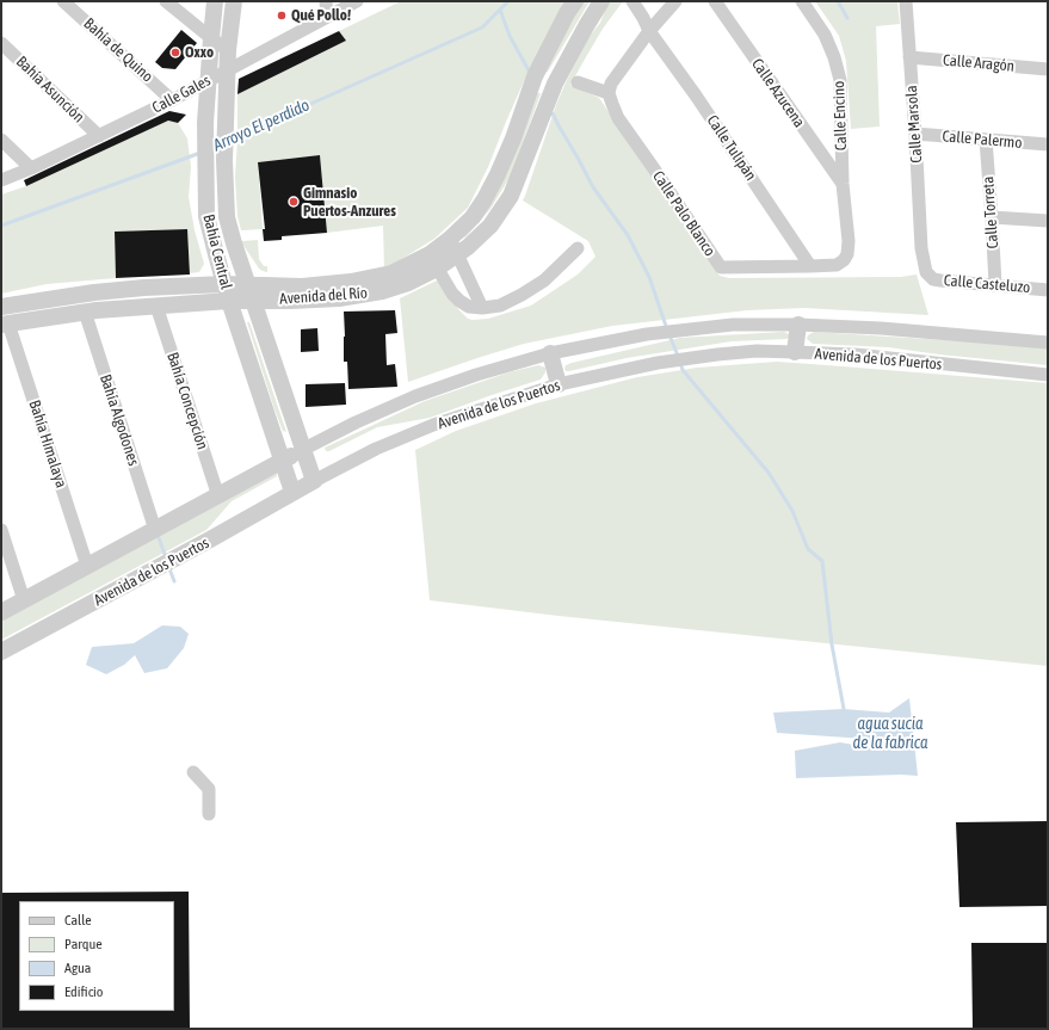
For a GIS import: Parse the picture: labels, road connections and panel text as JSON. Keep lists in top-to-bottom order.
{
  "streets": {
    "street": [
      "Bahía de Quino",
      "Calle Aragón",
      "Bahía Asunción",
      "Calle Azucena",
      "Calle Gales",
      "Calle Encino",
      "Calle Marsola",
      "Calle Palermo",
      "Calle Tulipán",
      "Calle Torreta",
      "Calle Palo Blanco",
      "Bahía Central",
      "Calle Casteluzo",
      "Avenida del Río",
      "Avenida de los Puertos",
      "Bahía Concepción",
      "Bahía Algodones",
      "Bahía Himalaya"
    ]
  },
  "crossings": [
    ["Bahía de Quino", "Calle Gales"],
    ["Calle Aragón", "Calle Marsola"],
    ["Bahía Asunción", "Calle Gales"],
    ["Calle Azucena", "Calle Encino"],
    ["Calle Gales", "Bahía Central"],
    ["Calle Encino", "Calle Palo Blanco"],
    ["Calle Marsola", "Calle Palermo"],
    ["Calle Marsola", "Calle Casteluzo"],
    ["Calle Palermo", "Calle Torreta"],
    ["Calle Tulipán", "Calle Palo Blanco"],
    ["Calle Torreta", "Calle Casteluzo"],
    ["Bahía Central", "Avenida del Río"],
    ["Bahía Central", "Avenida de los Puertos"],
    ["Avenida del Río", "Bahía Concepción"],
    ["Avenida del Río", "Bahía Algodones"],
    ["Avenida del Río", "Bahía Himalaya"],
    ["Avenida de los Puertos", "Bahía Concepción"],
    ["Avenida de los Puertos", "Bahía Algodones"],
    ["Avenida de los Puertos", "Bahía Himalaya"]
  ],
  "water": ["Arroyo El perdido", "agua sucia de la fabrica"],
  "places": ["Qué Pollo!", "Oxxo", "Gimnasio Puertos-Anzures"],
  "legend": [
    "Calle",
    "Parque",
    "Agua",
    "Edificio"
  ]
}
